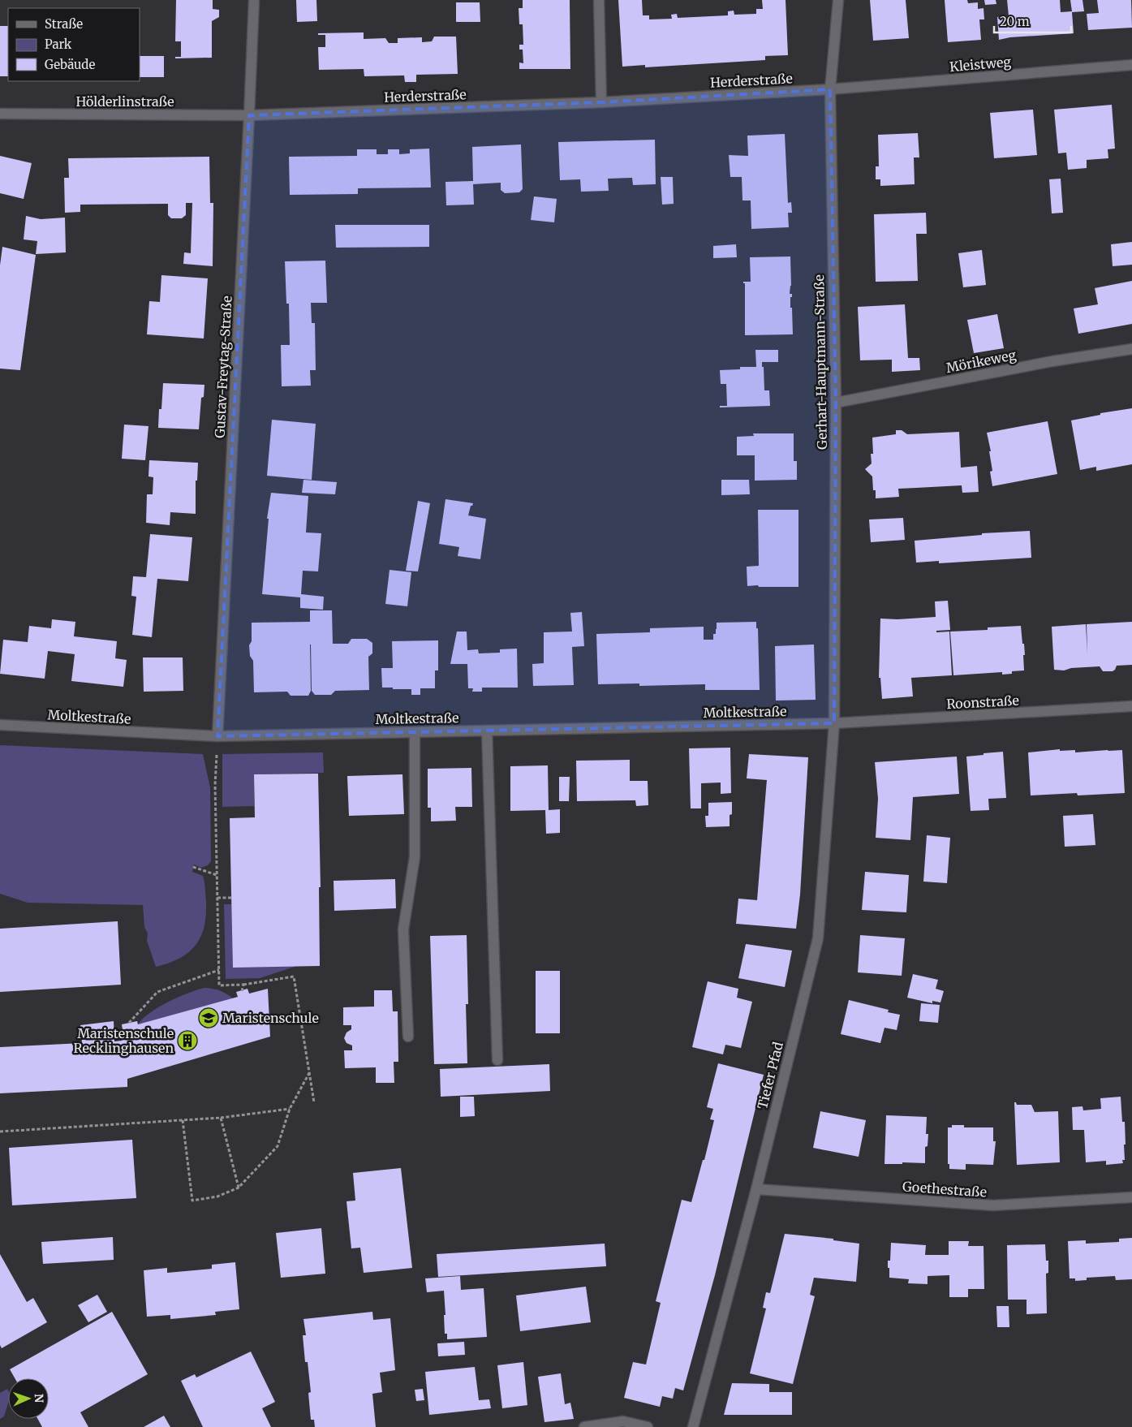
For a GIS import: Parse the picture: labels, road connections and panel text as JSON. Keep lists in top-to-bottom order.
{
  "streets": {
    "street": [
      "Kleistweg",
      "Herderstraße",
      "Hölderlinstraße",
      "Mörikeweg",
      "Gerhart-Hauptmann-Straße",
      "Gustav-Freytag-Straße",
      "Roonstraße",
      "Moltkestraße",
      "Tiefer Pfad",
      "Goethestraße"
    ]
  },
  "crossings": [
    ["Kleistweg", "Herderstraße"],
    ["Kleistweg", "Gerhart-Hauptmann-Straße"],
    ["Herderstraße", "Hölderlinstraße"],
    ["Herderstraße", "Gerhart-Hauptmann-Straße"],
    ["Herderstraße", "Gustav-Freytag-Straße"],
    ["Hölderlinstraße", "Gustav-Freytag-Straße"],
    ["Mörikeweg", "Gerhart-Hauptmann-Straße"],
    ["Gerhart-Hauptmann-Straße", "Roonstraße"],
    ["Gerhart-Hauptmann-Straße", "Moltkestraße"],
    ["Gerhart-Hauptmann-Straße", "Tiefer Pfad"],
    ["Gustav-Freytag-Straße", "Moltkestraße"],
    ["Roonstraße", "Moltkestraße"],
    ["Roonstraße", "Tiefer Pfad"],
    ["Moltkestraße", "Tiefer Pfad"],
    ["Tiefer Pfad", "Goethestraße"]
  ],
  "places": {
    "school or university": ["Maristenschule"],
    "building": ["Maristenschule Recklinghausen"]
  },
  "legend": ["Straße", "Park", "Gebäude"],
  "scale_bar": "20 m",
  "north": "right"
}
